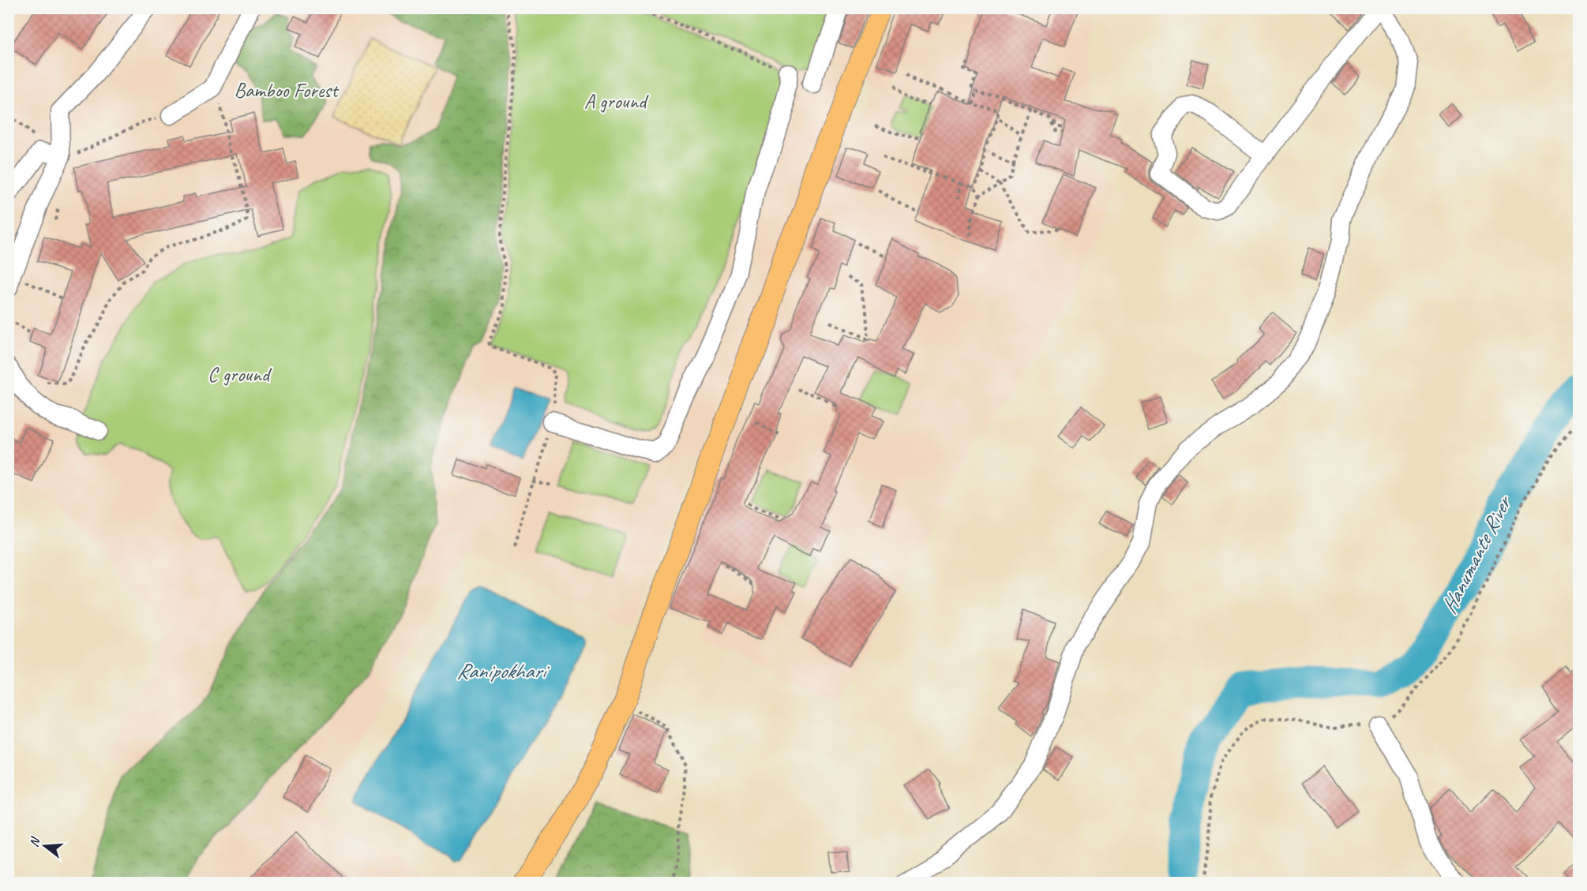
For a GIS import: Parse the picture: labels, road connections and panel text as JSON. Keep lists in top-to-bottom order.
{
  "water": ["Hanumante River", "Ranipokhari"],
  "parks": ["Bamboo Forest", "A ground", "C ground"],
  "north": "left"
}
